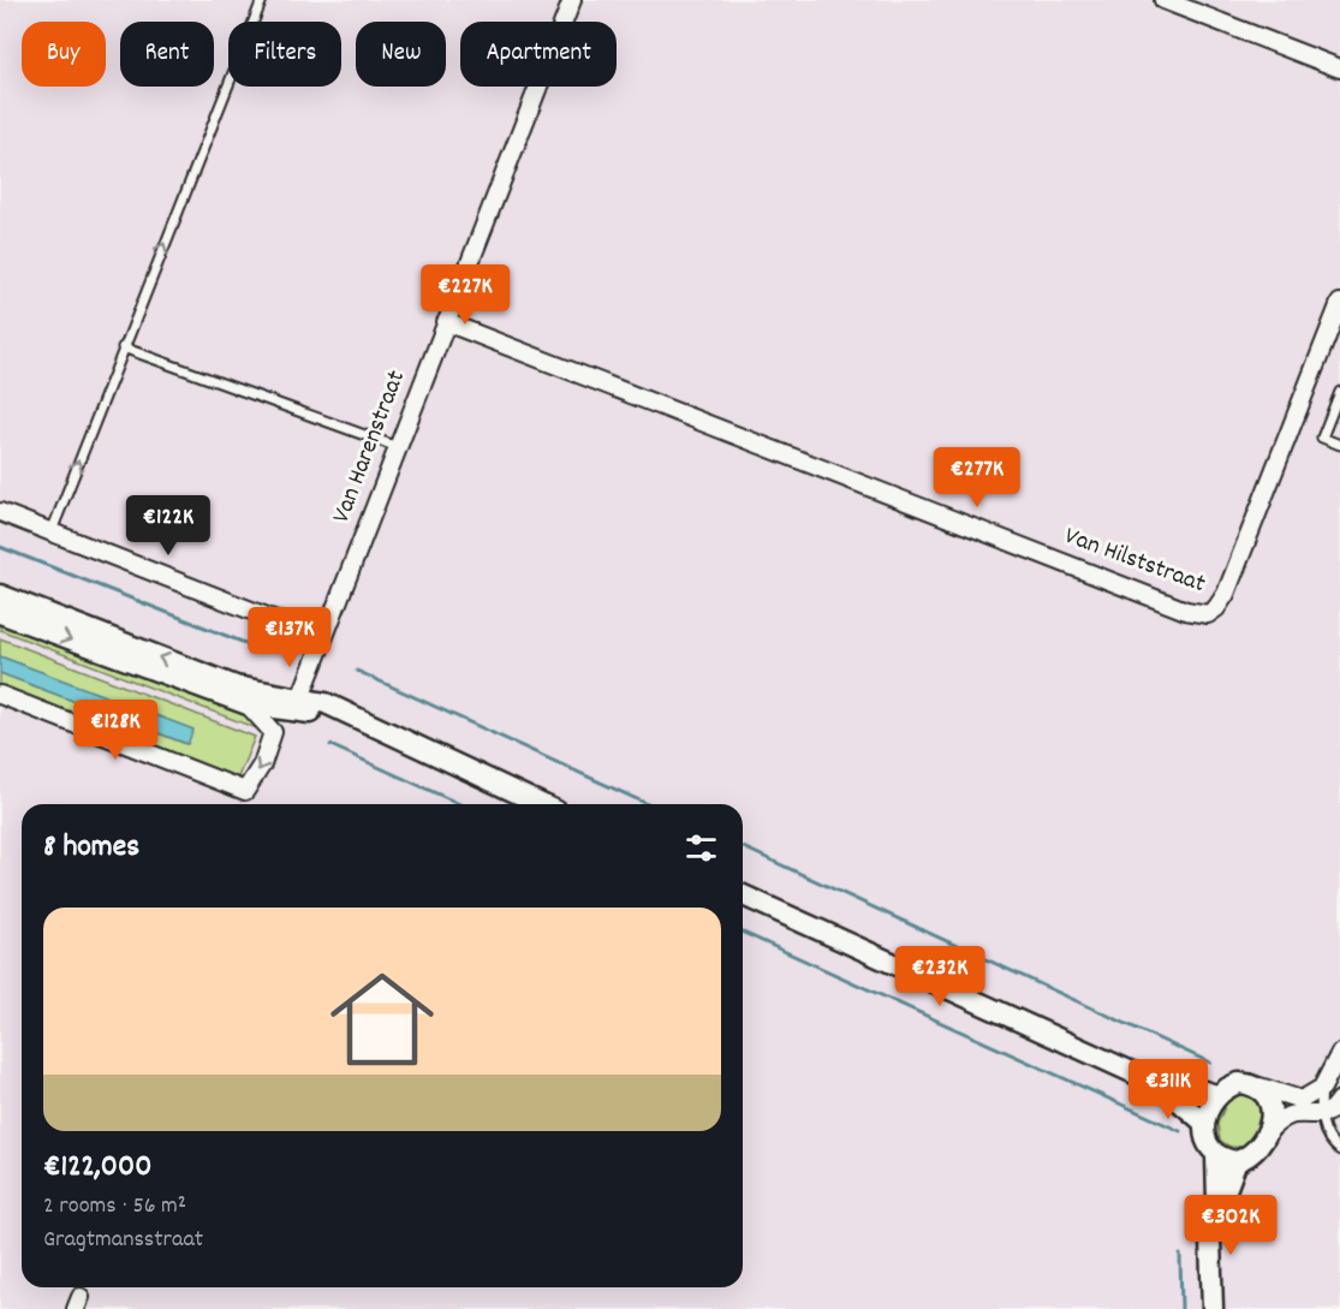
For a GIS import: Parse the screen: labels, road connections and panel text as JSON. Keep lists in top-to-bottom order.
{
  "streets": {
    "street": ["Van Harenstraat", "Van Hilststraat"]
  },
  "crossings": [
    ["Van Harenstraat", "Van Hilststraat"]
  ],
  "page": {
    "chip": [
      "Buy",
      "Rent",
      "Filters",
      "New",
      "Apartment"
    ],
    "price": [
      "€227K",
      "€277K",
      "€122K",
      "€137K",
      "€128K",
      "€232K",
      "€311K",
      "€302K"
    ],
    "heading": "8 homes",
    "list": [
      {
        "name": "€122,000",
        "note": "2 rooms · 56 m² · Gragtmansstraat"
      }
    ]
  }
}
